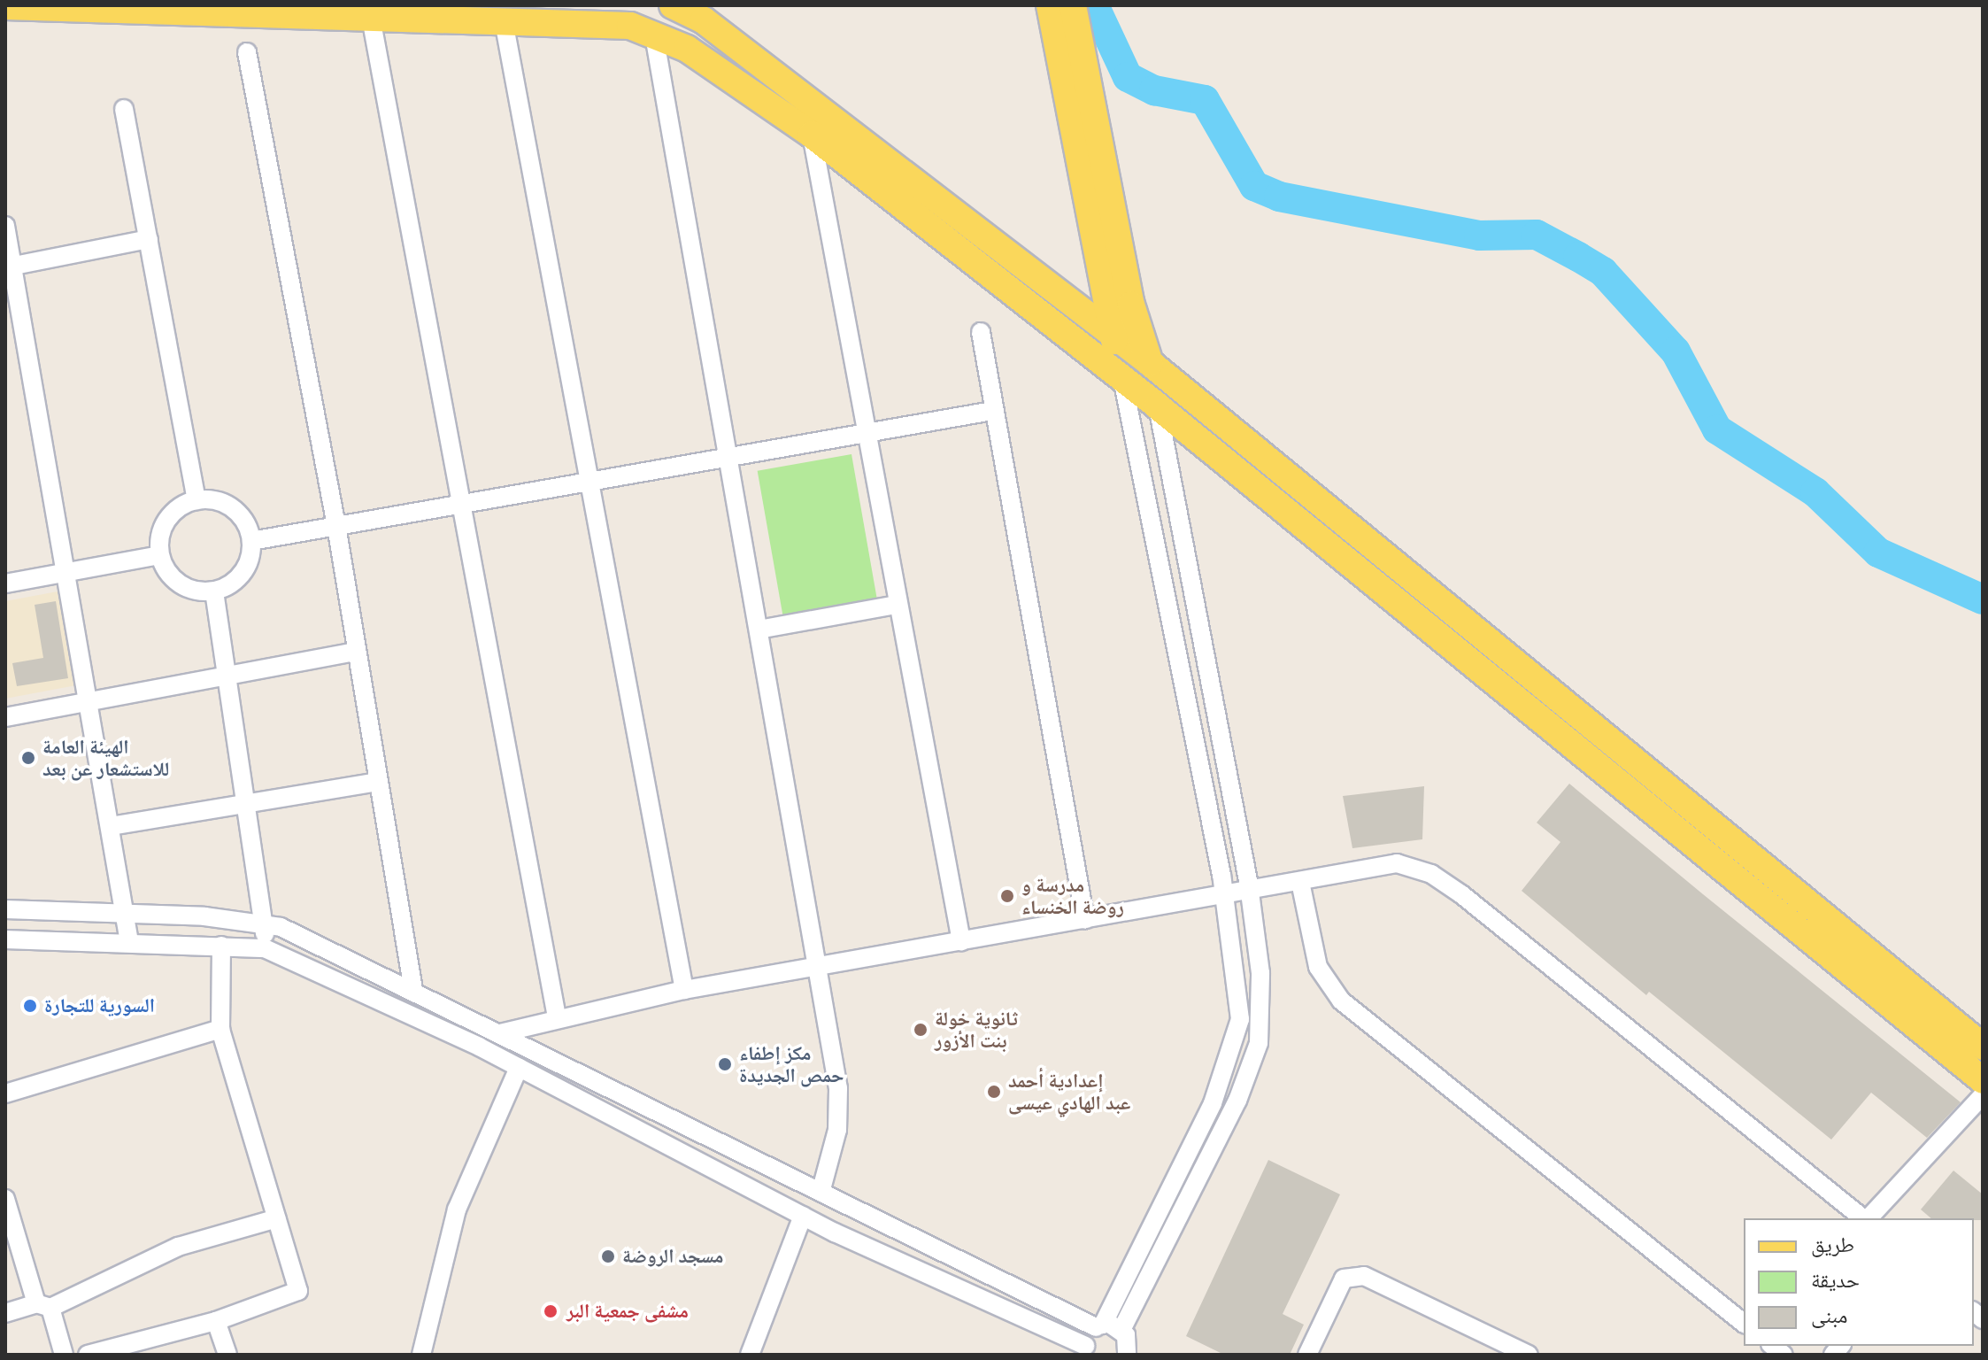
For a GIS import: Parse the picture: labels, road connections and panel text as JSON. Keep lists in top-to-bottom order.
{
  "places": [
    "الهيئة العامة للاستشعار عن بعد",
    "مدرسة و روضة الخنساء",
    "السورية للتجارة",
    "ثانوية خولة بنت الأزور",
    "مكز إطفاء حمص الجديدة",
    "إعدادية أحمد عبد الهادي عيسى",
    "مسجد الروضة",
    "مشفى جمعية البر"
  ],
  "legend": ["طريق", "حديقة", "مبنى"]
}
